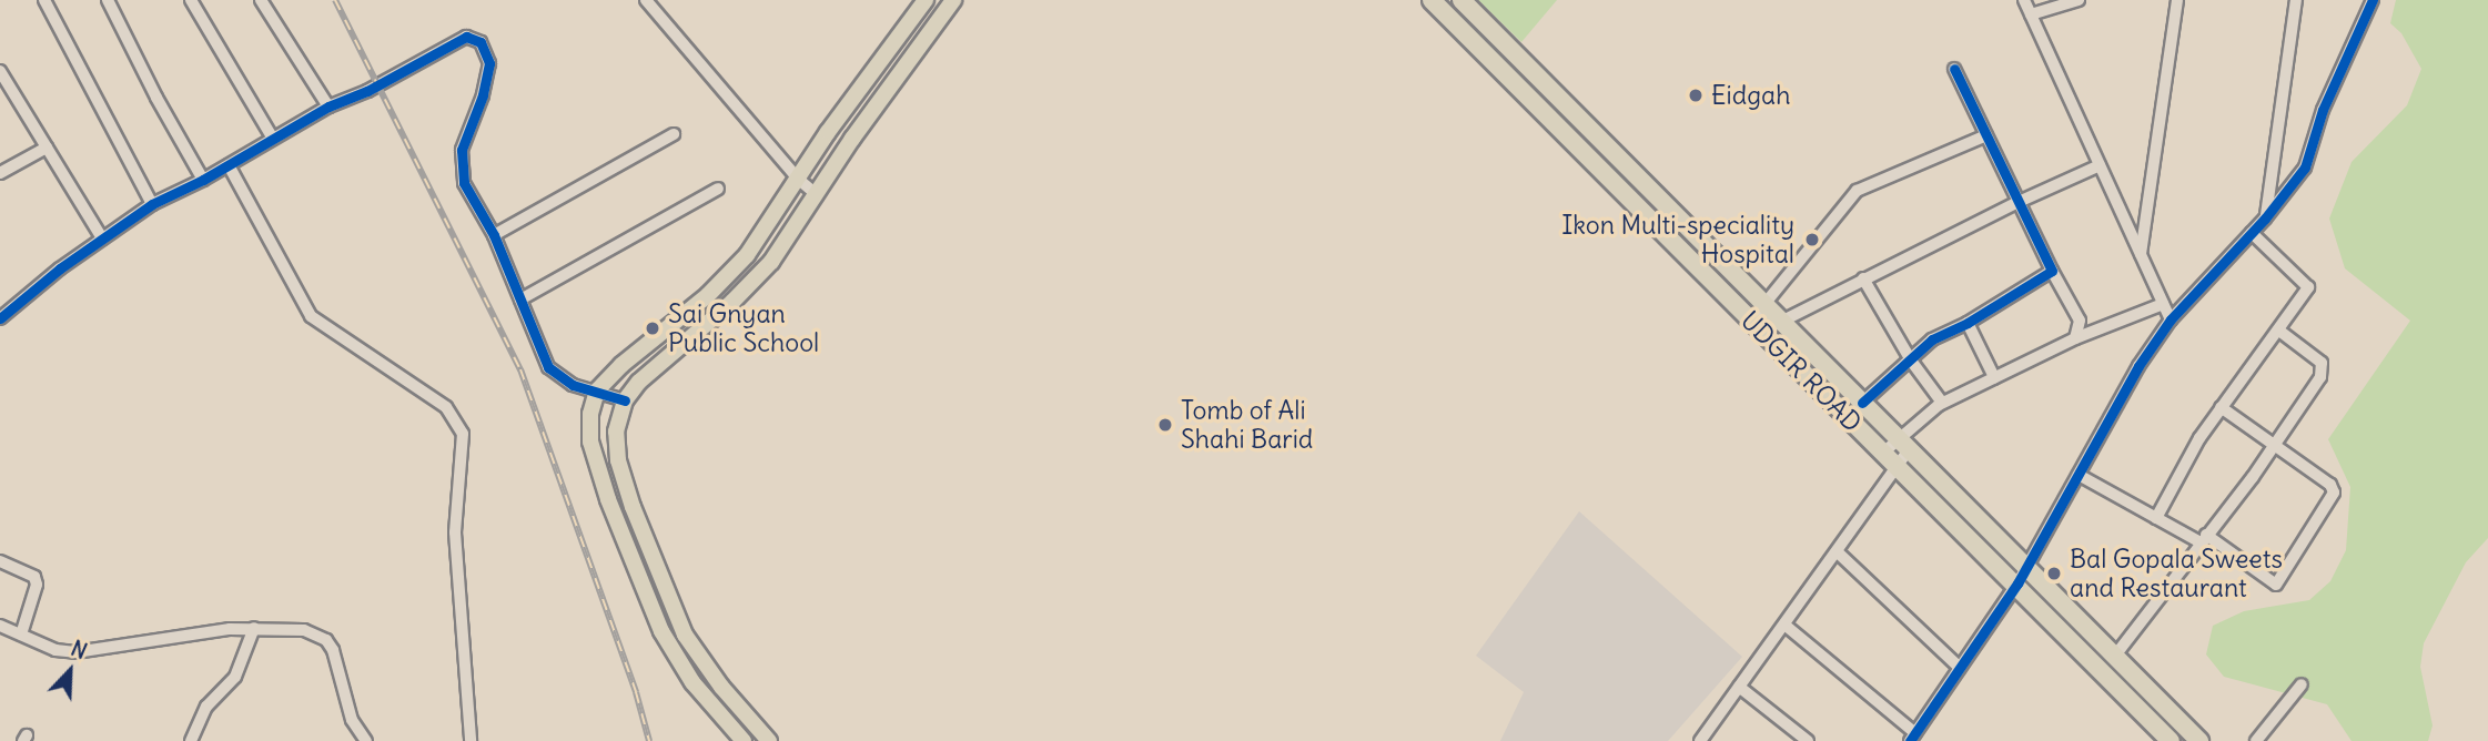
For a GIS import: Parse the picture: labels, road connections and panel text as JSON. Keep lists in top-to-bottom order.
{
  "streets": {
    "highway": ["UDGIR ROAD"]
  },
  "places": [
    "Eidgah",
    "Ikon Multi-speciality Hospital",
    "Sai Gnyan Public School",
    "Tomb of Ali Shahi Barid",
    "Bal Gopala Sweets and Restaurant"
  ],
  "north": "top right"
}
